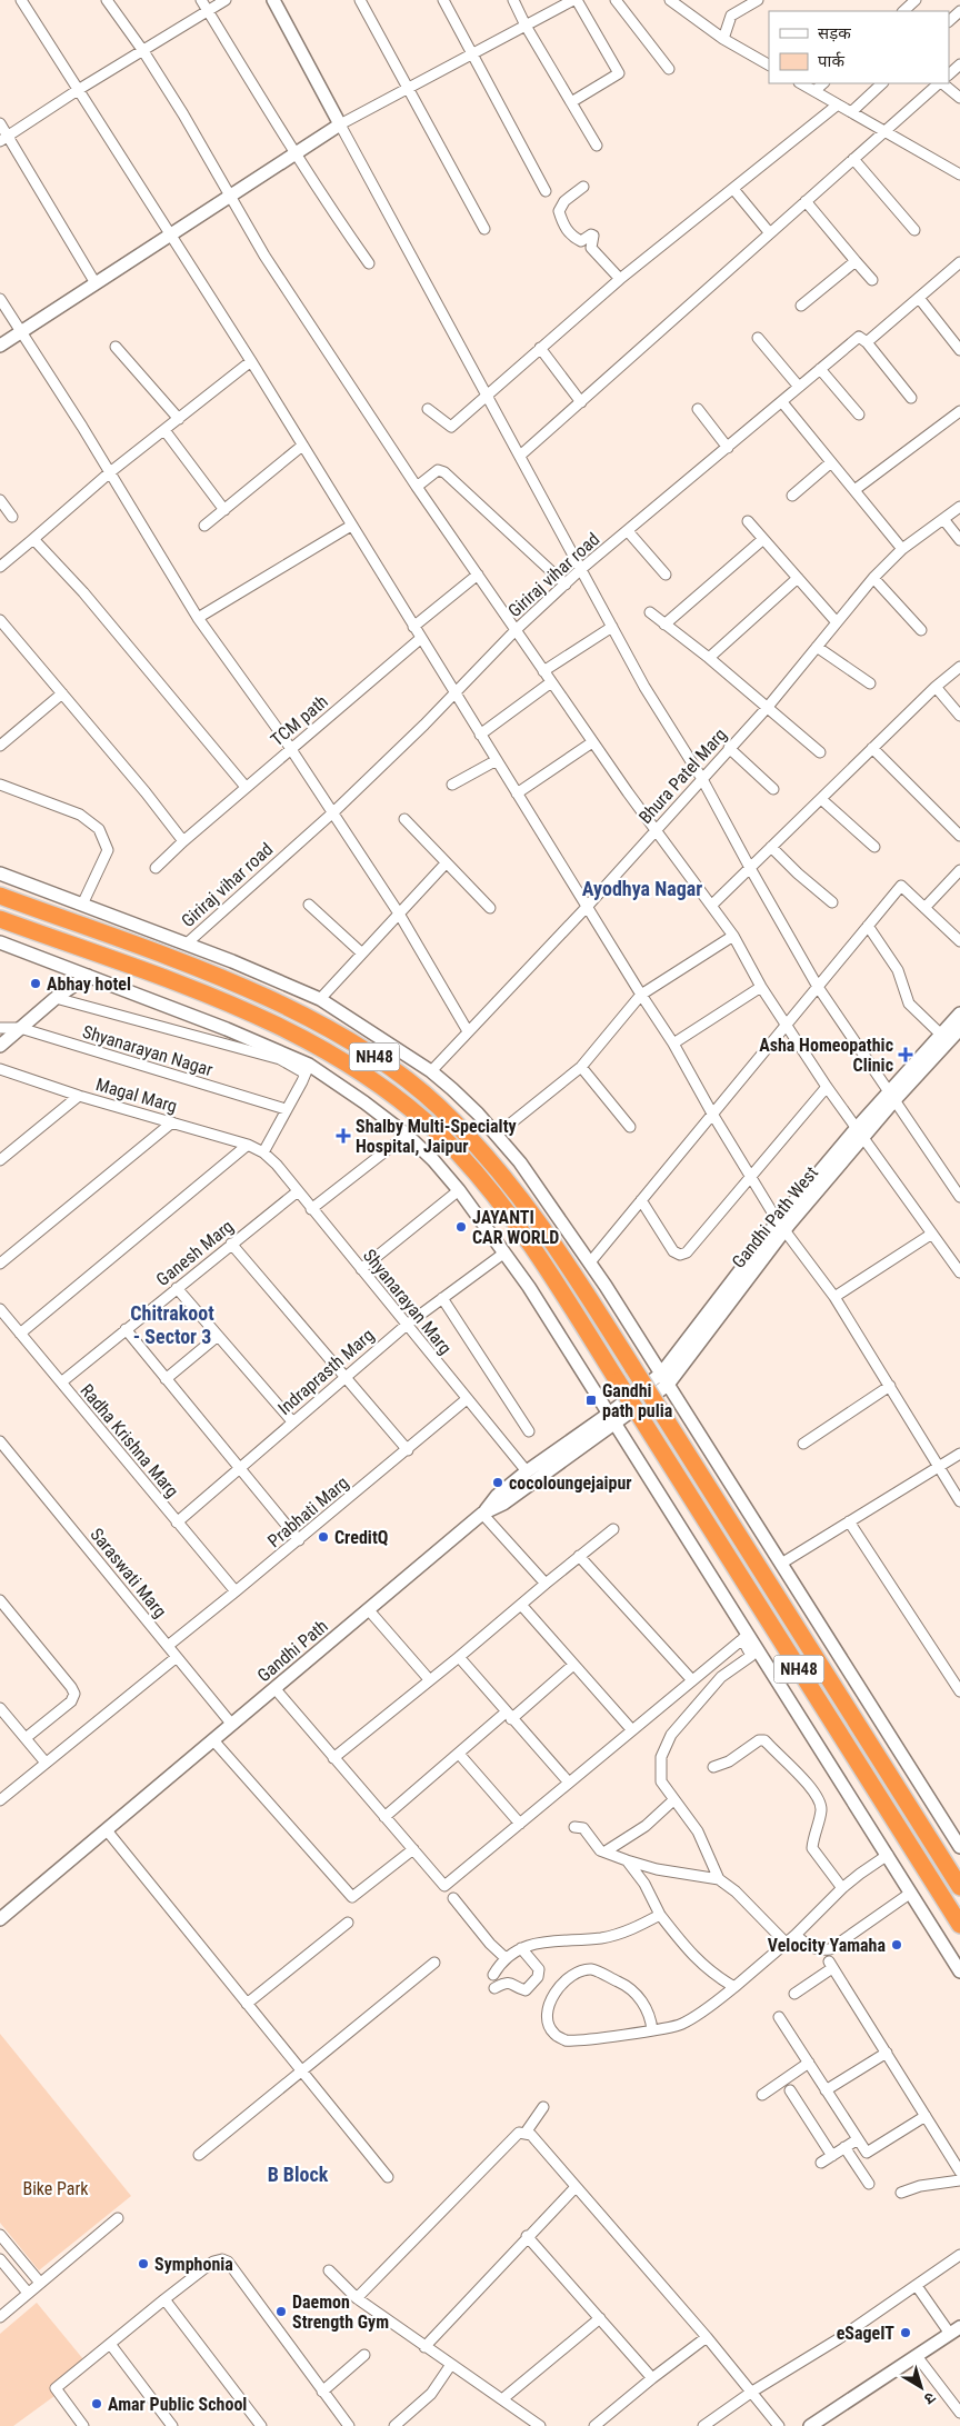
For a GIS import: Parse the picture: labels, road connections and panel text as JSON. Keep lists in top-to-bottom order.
{
  "streets": {
    "highway": ["NH48"],
    "street": [
      "Giriraj vihar road",
      "TCM path",
      "Bhura Patel Marg",
      "Shyanarayan Nagar",
      "Magal Marg",
      "Gandhi Path West",
      "Ganesh Marg",
      "Shyanarayan Marg",
      "Indraprasth Marg",
      "Radha Krishna Marg",
      "Prabhati Marg",
      "Saraswati Marg",
      "Gandhi Path"
    ]
  },
  "crossings": [
    ["Magal Marg", "Shyanarayan Marg"],
    ["Ganesh Marg", "Shyanarayan Marg"],
    ["Ganesh Marg", "Radha Krishna Marg"],
    ["Shyanarayan Marg", "Indraprasth Marg"],
    ["Shyanarayan Marg", "Prabhati Marg"],
    ["Indraprasth Marg", "Radha Krishna Marg"],
    ["Radha Krishna Marg", "Prabhati Marg"],
    ["Prabhati Marg", "Saraswati Marg"],
    ["Saraswati Marg", "Gandhi Path"]
  ],
  "districts": ["Ayodhya Nagar", "Chitrakoot - Sector 3", "B Block"],
  "parks": ["Bike Park"],
  "places": {
    "other": [
      "Abhay hotel",
      "JAYANTI CAR WORLD",
      "cocoloungejaipur",
      "CreditQ",
      "Velocity Yamaha",
      "Symphonia",
      "Daemon Strength Gym",
      "eSageIT",
      "Amar Public School"
    ],
    "health": ["Asha Homeopathic Clinic", "Shalby Multi-Specialty Hospital, Jaipur"],
    "transit": ["Gandhi path pulia"]
  },
  "legend": ["सड़क", "पार्क"],
  "north": "bottom right"
}
